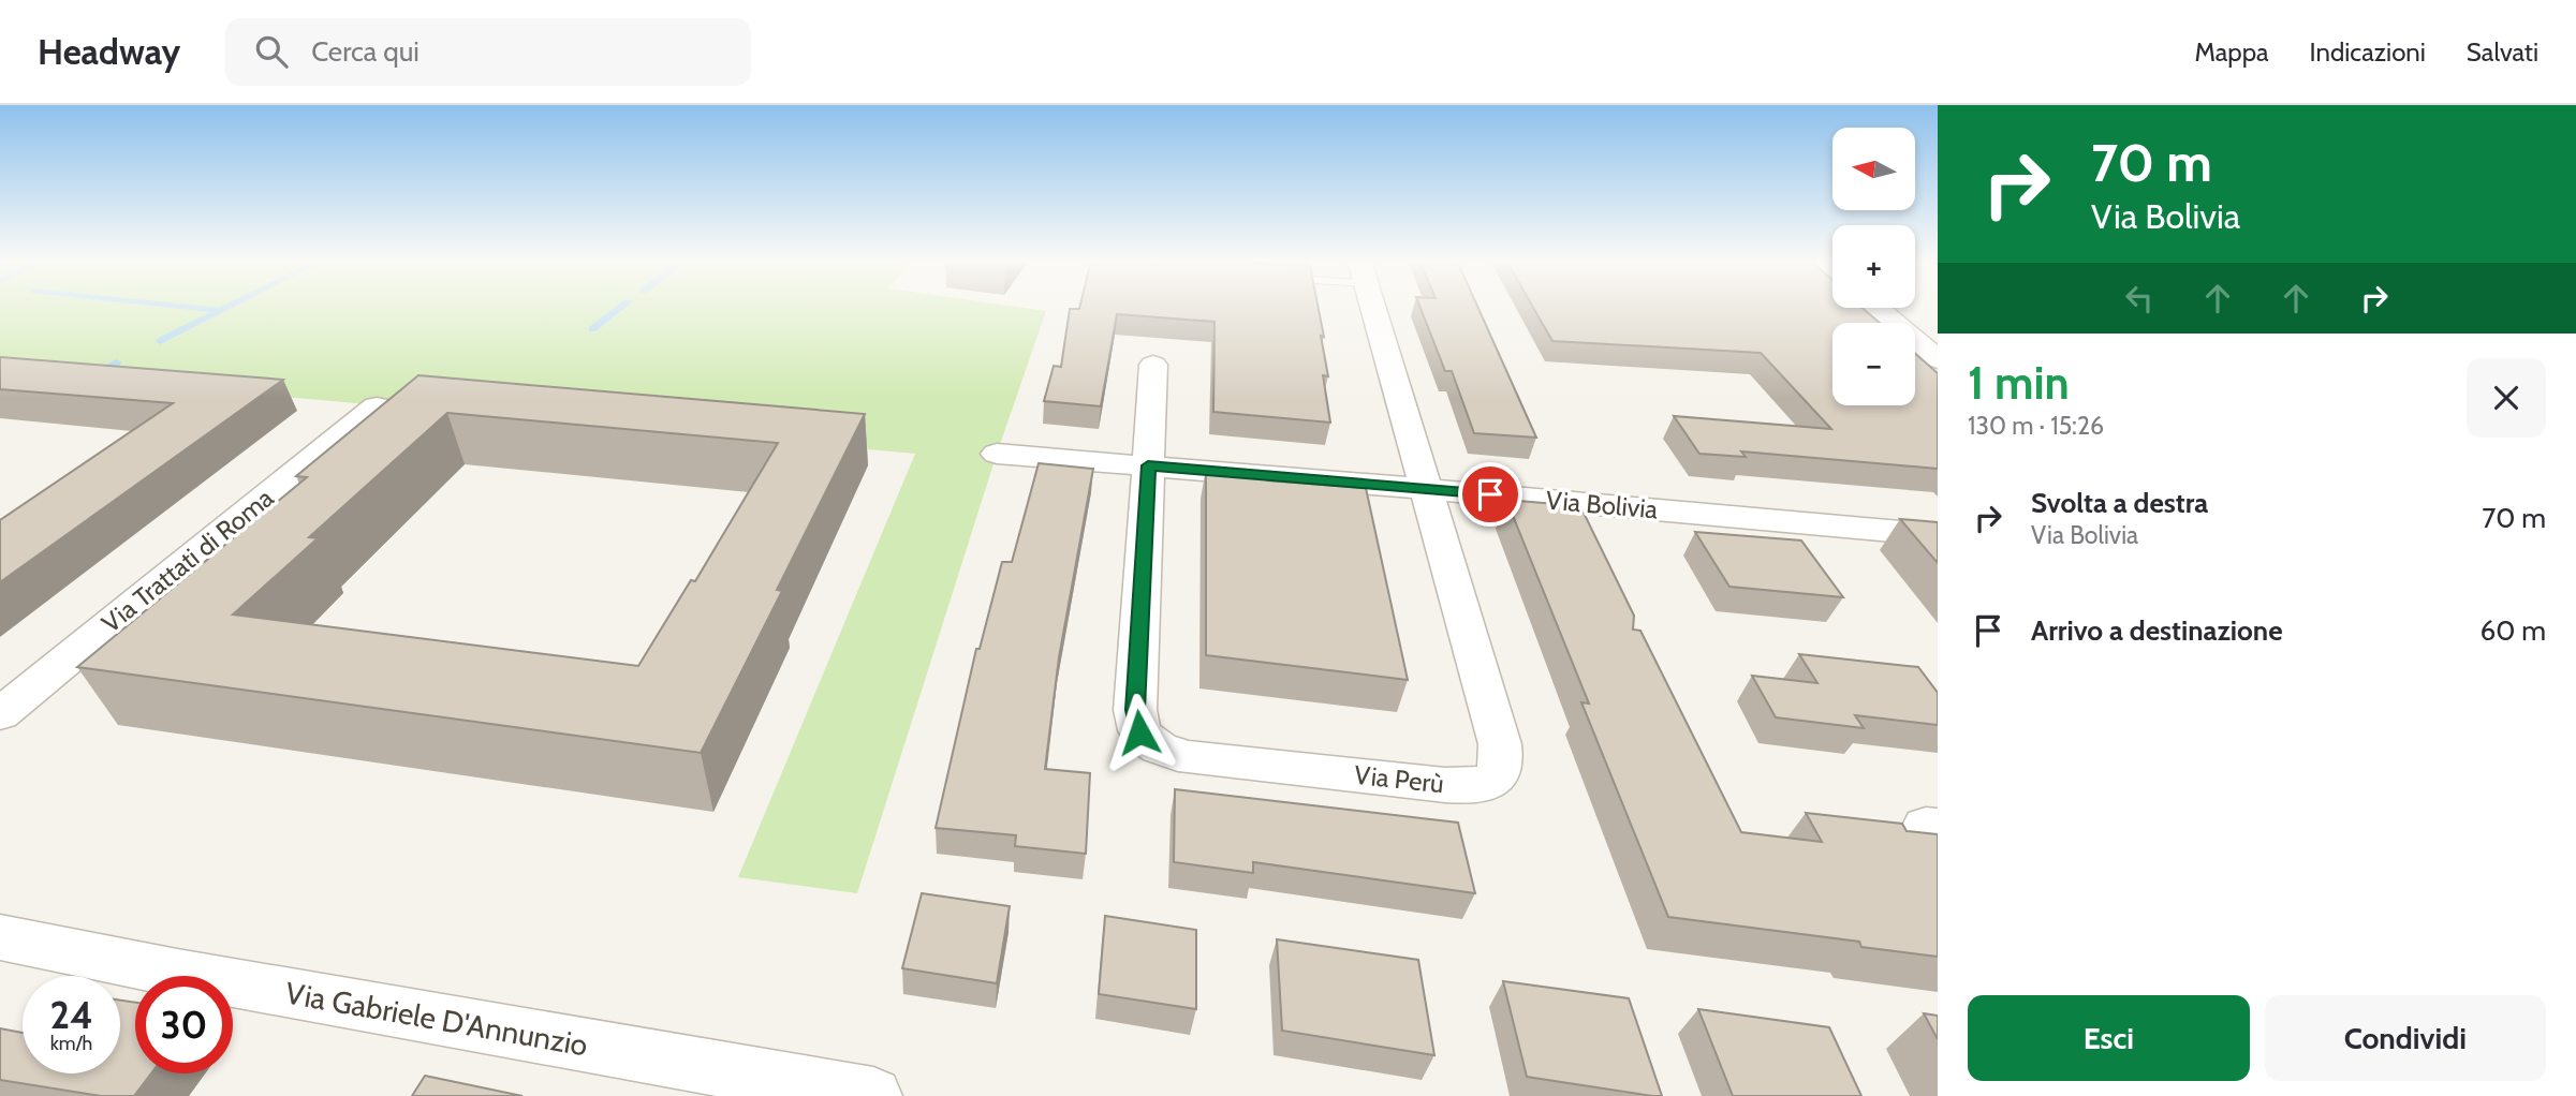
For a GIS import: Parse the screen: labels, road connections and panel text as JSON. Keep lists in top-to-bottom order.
{
  "streets": {
    "street": [
      "Via Bolivia",
      "Via Trattati di Roma",
      "Via Perù",
      "Via Gabriele D'Annunzio"
    ]
  },
  "crossings": [
    ["Via Bolivia", "Via Perù"]
  ],
  "north": "left",
  "page": {
    "header": "Headway",
    "search": "Cerca qui",
    "nav": ["Mappa", "Indicazioni", "Salvati"],
    "turn": ["70 m", "Via Bolivia"],
    "map_buttons": ["+", "−"],
    "heading": ["1 min", "130 m · 15:26"],
    "list": [
      {
        "name": "Svolta a destra",
        "note": "Via Bolivia",
        "value": "70 m"
      },
      {
        "name": "Arrivo a destinazione",
        "value": "60 m"
      }
    ],
    "speed": "24 km/h",
    "limit": "30",
    "buttons": ["Esci", "Condividi"]
  }
}
